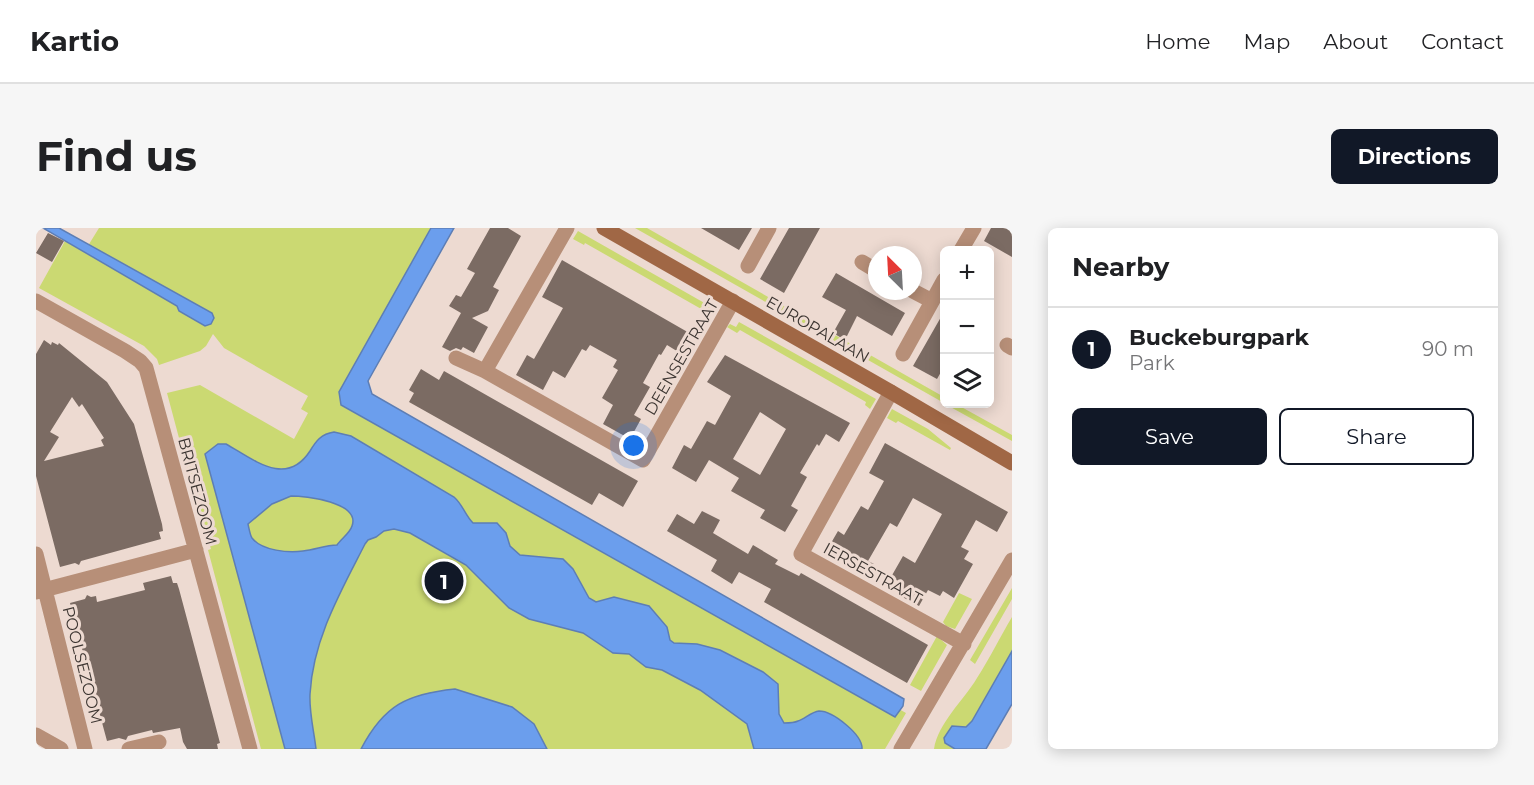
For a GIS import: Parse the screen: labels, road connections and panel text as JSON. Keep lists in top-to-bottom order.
{
  "streets": {
    "street": [
      "EUROPALAAN",
      "DEENSESTRAAT",
      "BRITSEZOOM",
      "IERSESTRAAT",
      "POOLSEZOOM"
    ]
  },
  "crossings": [
    ["EUROPALAAN", "DEENSESTRAAT"],
    ["EUROPALAAN", "IERSESTRAAT"],
    ["BRITSEZOOM", "POOLSEZOOM"]
  ],
  "north": "top left",
  "page": {
    "header": "Kartio",
    "nav": [
      "Home",
      "Map",
      "About",
      "Contact"
    ],
    "buttons": [
      "Directions",
      ["Save", "Share"]
    ],
    "title": "Find us",
    "heading": "Nearby",
    "map_buttons": ["+", "−"],
    "list": [
      {
        "mark": "1",
        "name": "Buckeburgpark",
        "note": "Park",
        "value": "90 m"
      }
    ],
    "pins": "1"
  }
}
